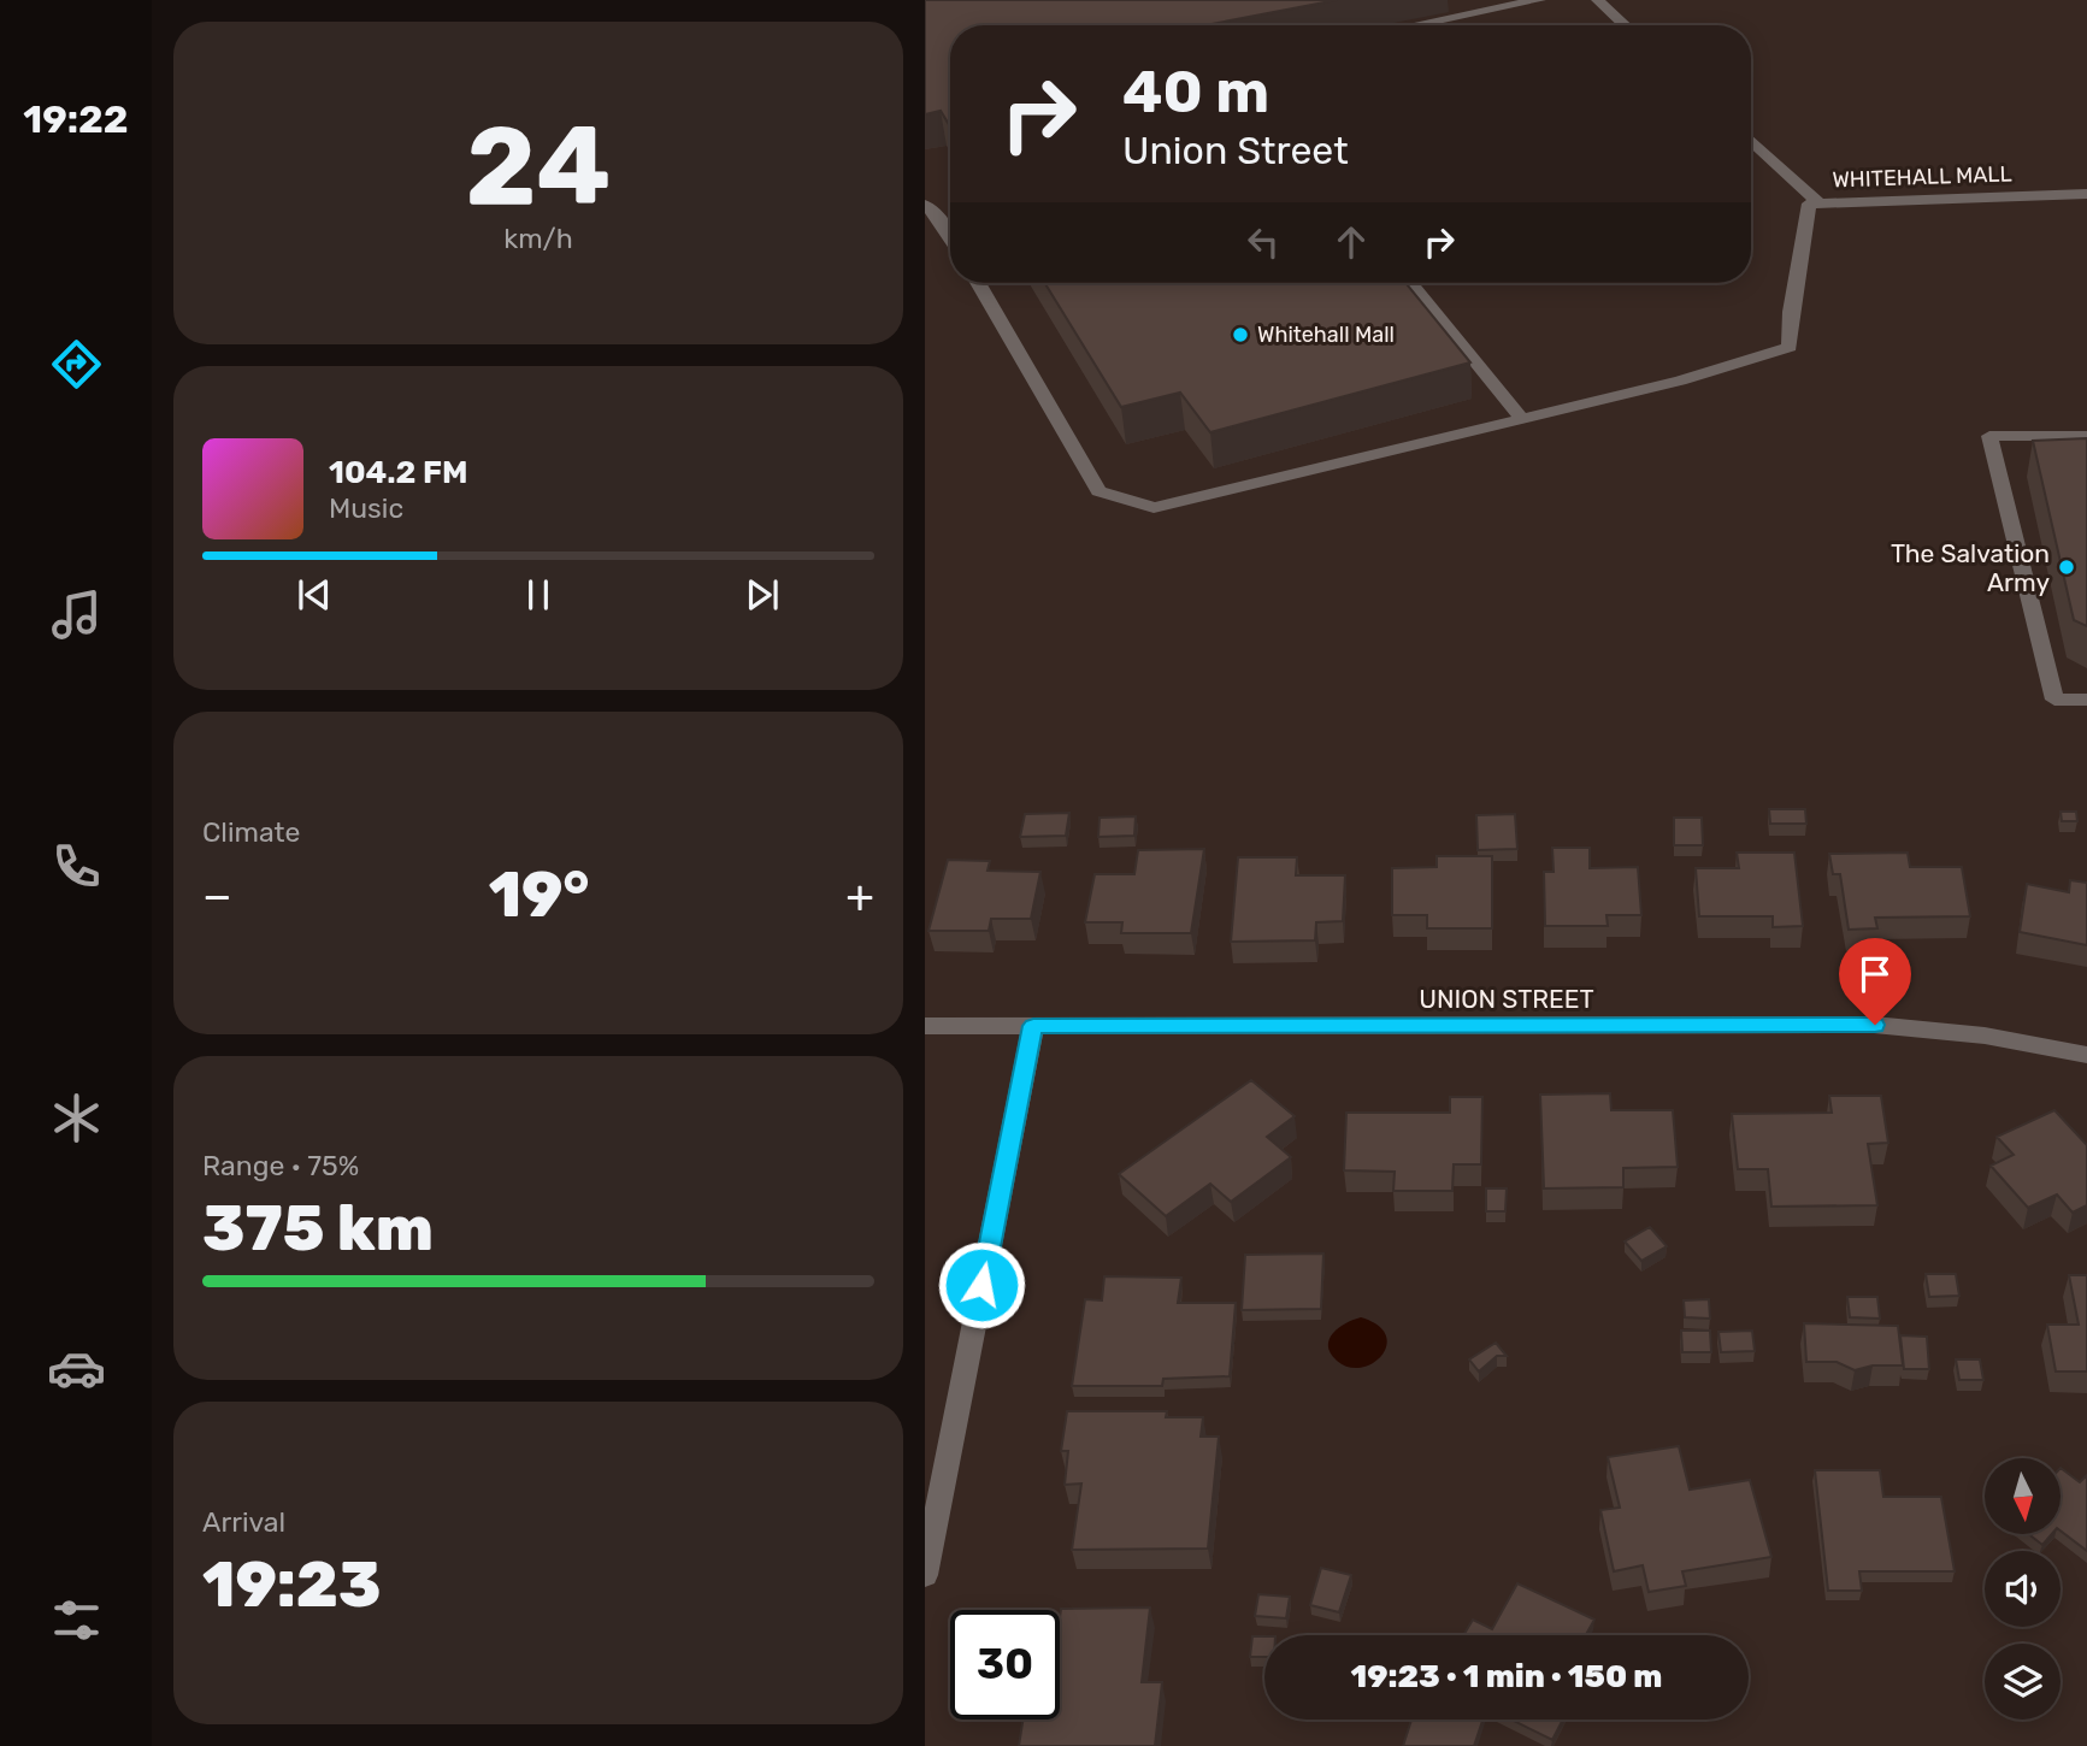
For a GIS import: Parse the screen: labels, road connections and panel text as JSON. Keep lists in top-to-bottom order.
{
  "streets": {
    "street": ["WHITEHALL MALL", "UNION STREET"]
  },
  "places": ["Whitehall Mall", "The Salvation Army"],
  "north": "bottom",
  "page": {
    "tabs": "19:22",
    "tile": [
      ["24", "km/h"],
      "Climate",
      ["Range · 75%", "375 km"],
      ["Arrival", "19:23"]
    ],
    "turn": ["40 m", "Union Street"],
    "song": ["104.2 FM", "Music"],
    "heat": ["−", "19°", "+"],
    "limit": "30",
    "trip": "19:23 · 1 min · 150 m"
  }
}
